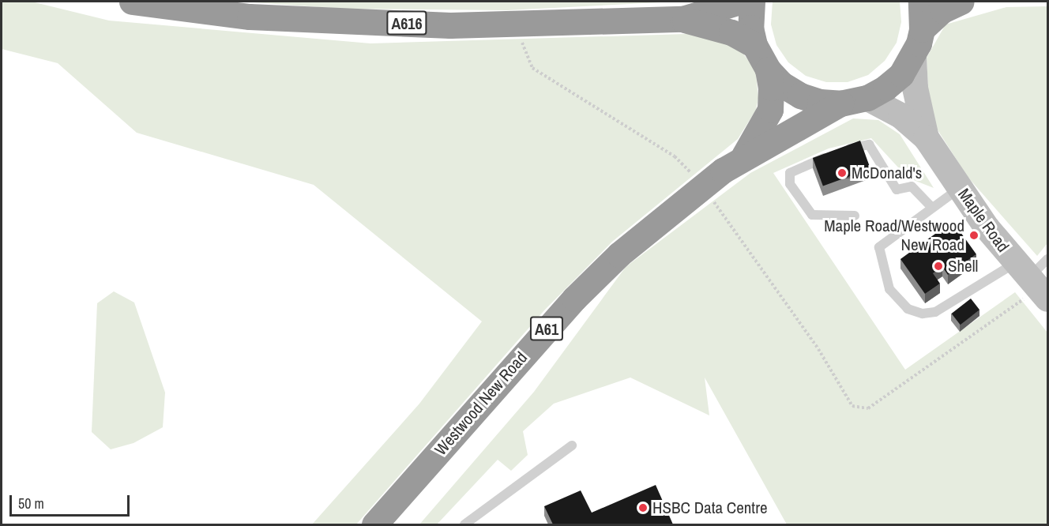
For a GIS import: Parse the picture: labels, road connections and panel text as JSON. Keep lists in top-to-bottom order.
{
  "streets": {
    "highway": ["A616", "A61", "Westwood New Road"],
    "street": ["Maple Road"]
  },
  "places": [
    "McDonald's",
    "Maple Road/Westwood New Road",
    "Shell",
    "HSBC Data Centre"
  ],
  "scale_bar": "50 m"
}
